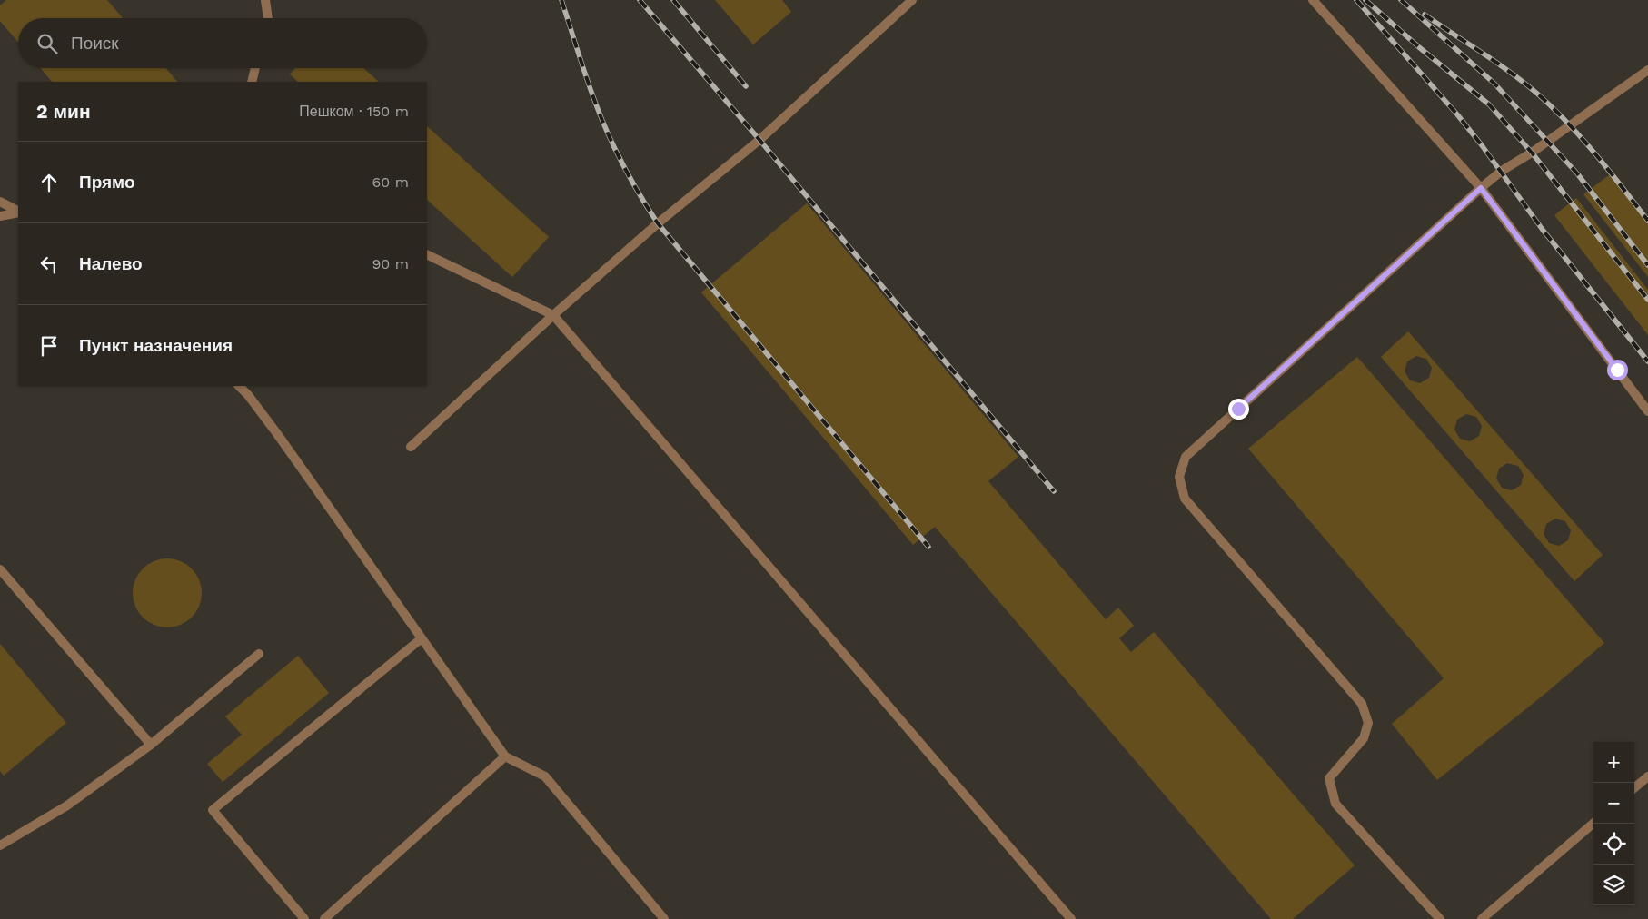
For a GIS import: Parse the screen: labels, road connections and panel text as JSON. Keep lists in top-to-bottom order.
{
  "page": {
    "search": "Поиск",
    "heading": ["2 мин", "Пешком · 150 m"],
    "list": [
      ["Прямо", "60 m"],
      ["Налево", "90 m"],
      "Пункт назначения"
    ],
    "map_buttons": ["+", "−"]
  }
}
